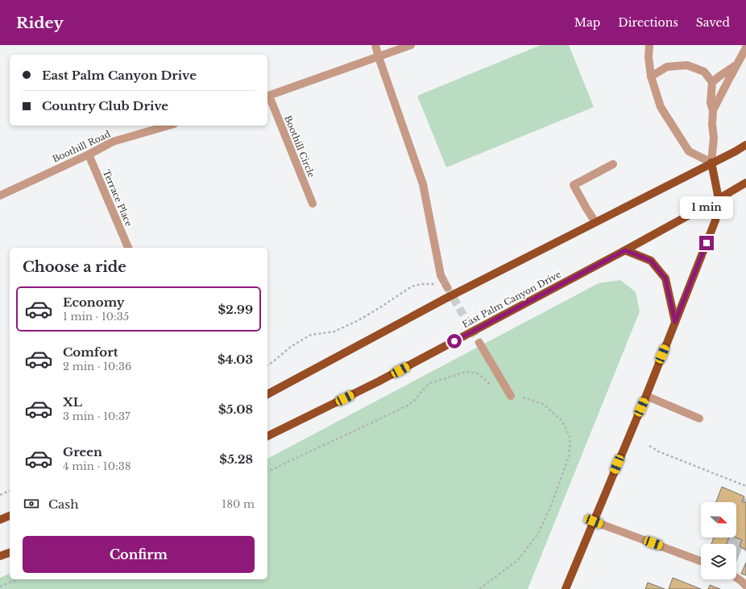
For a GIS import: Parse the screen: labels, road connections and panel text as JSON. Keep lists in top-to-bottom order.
{
  "streets": {
    "main road": ["East Palm Canyon Drive"],
    "street": ["Boothill Road", "Boothill Circle", "Terrace Place"]
  },
  "crossings": [
    ["Boothill Road", "Terrace Place"]
  ],
  "north": "right",
  "page": {
    "header": "Ridey",
    "nav": ["Map", "Directions", "Saved"],
    "banner": ["East Palm Canyon Drive", "Country Club Drive"],
    "bubble": "1 min",
    "heading": "Choose a ride",
    "list": [
      {
        "name": "Economy",
        "note": "1 min · 10:35",
        "value": "$2.99"
      },
      {
        "name": "Comfort",
        "note": "2 min · 10:36",
        "value": "$4.03"
      },
      {
        "name": "XL",
        "note": "3 min · 10:37",
        "value": "$5.08"
      },
      {
        "name": "Green",
        "note": "4 min · 10:38",
        "value": "$5.28"
      }
    ],
    "pay": ["Cash", "180 m"],
    "buttons": "Confirm"
  }
}
